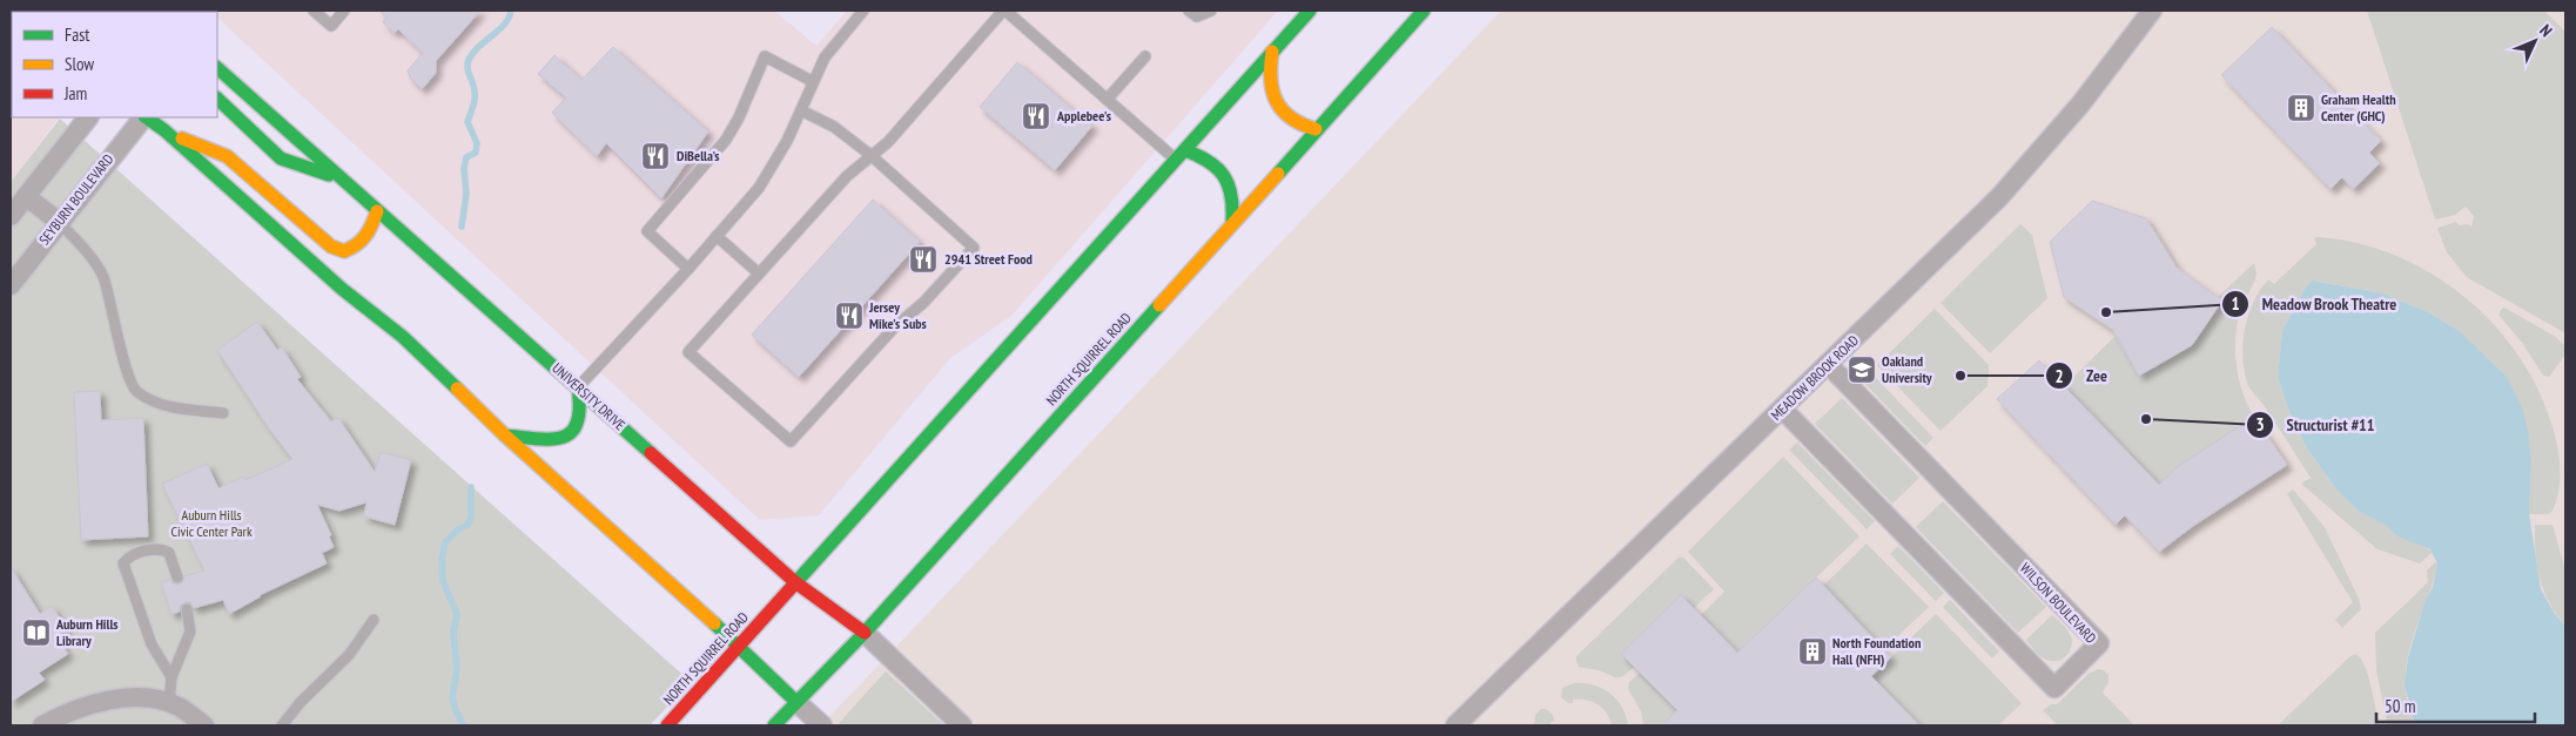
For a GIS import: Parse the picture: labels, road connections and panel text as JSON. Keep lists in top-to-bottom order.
{
  "streets": {
    "main road": ["NORTH SQUIRREL ROAD", "UNIVERSITY DRIVE"],
    "street": ["SEYBURN BOULEVARD", "MEADOW BROOK ROAD", "WILSON BOULEVARD"]
  },
  "crossings": [
    ["NORTH SQUIRREL ROAD", "UNIVERSITY DRIVE"],
    ["MEADOW BROOK ROAD", "WILSON BOULEVARD"]
  ],
  "parks": ["Auburn Hills Civic Center Park"],
  "places": {
    "building": ["Graham Health Center (GHC)", "North Foundation Hall (NFH)"],
    "restaurant": [
      "Applebee's",
      "DiBella's",
      "2941 Street Food",
      "Jersey Mike's Subs"
    ],
    "other": ["Meadow Brook Theatre", "Zee", "Structurist #11"],
    "school or university": ["Oakland University"],
    "library": ["Auburn Hills Library"]
  },
  "legend": ["Fast", "Slow", "Jam"],
  "scale_bar": "50 m",
  "north": "top right"
}
